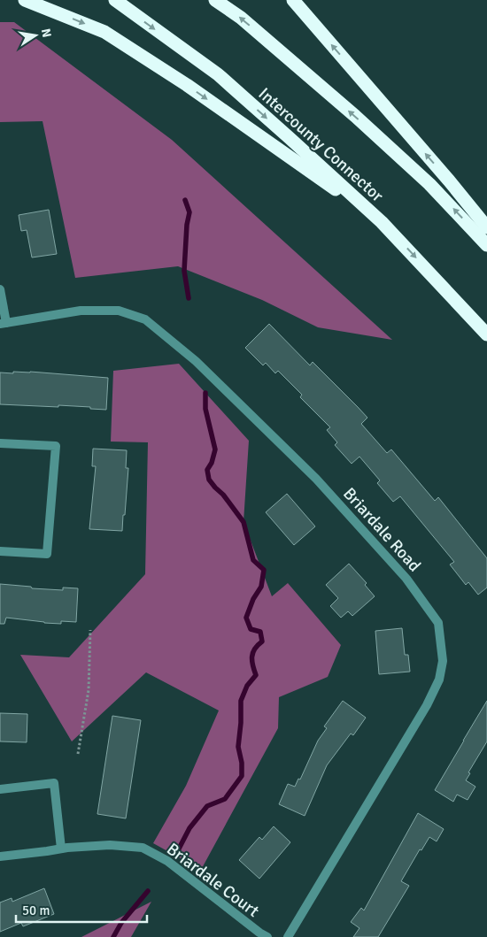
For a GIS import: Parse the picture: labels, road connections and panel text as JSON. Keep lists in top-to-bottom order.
{
  "streets": {
    "highway": ["Intercounty Connector"],
    "street": ["Briardale Road", "Briardale Court"]
  },
  "scale_bar": "50 m",
  "north": "right"
}
